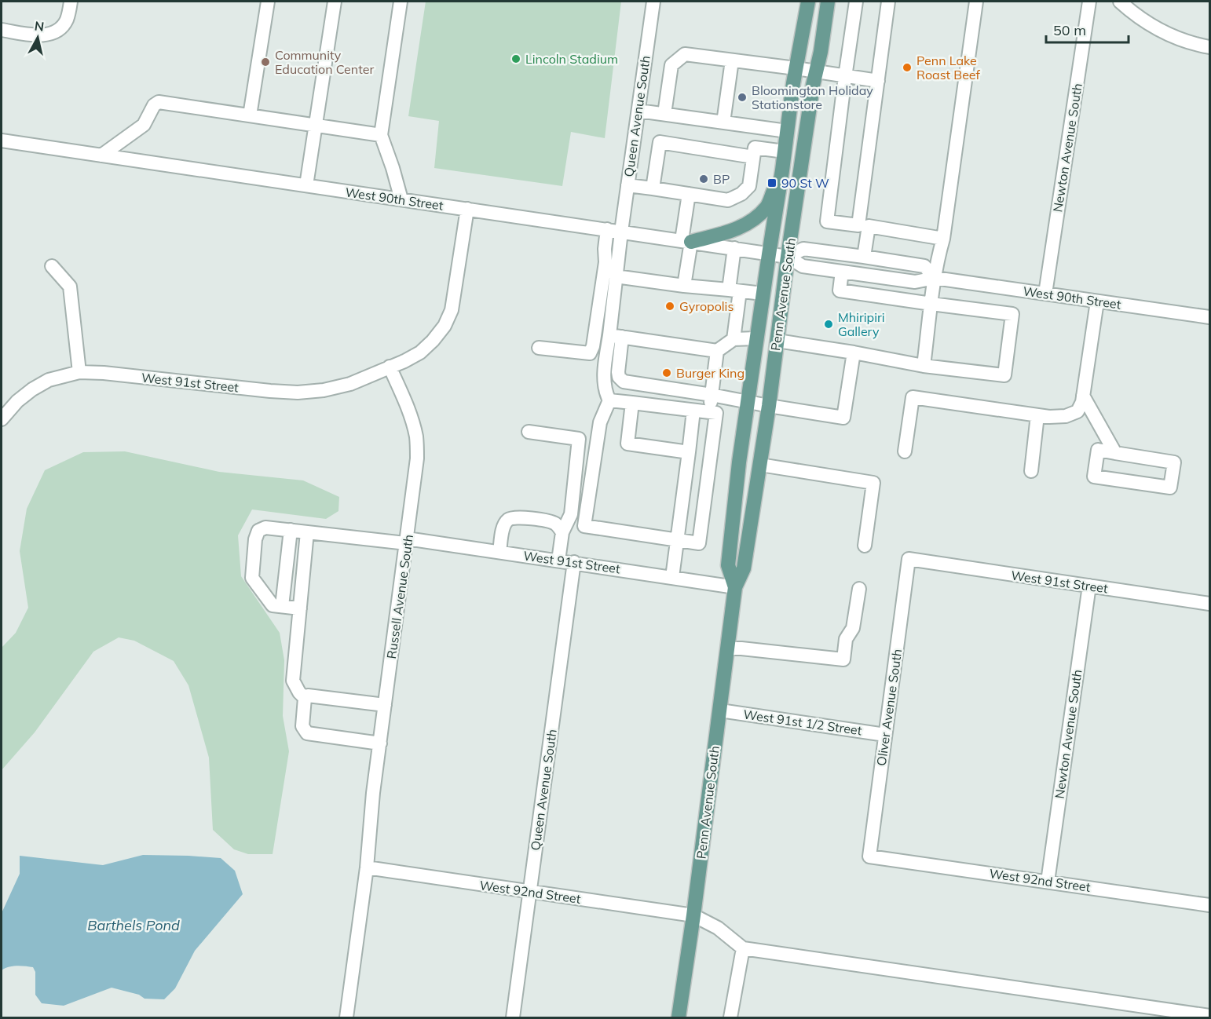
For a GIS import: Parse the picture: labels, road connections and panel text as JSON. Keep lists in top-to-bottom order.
{
  "streets": {
    "main road": ["Penn Avenue South"],
    "street": [
      "Queen Avenue South",
      "Newton Avenue South",
      "West 90th Street",
      "West 91st Street",
      "Russell Avenue South",
      "Oliver Avenue South",
      "West 91st 1/2 Street",
      "West 92nd Street"
    ]
  },
  "crossings": [
    ["Queen Avenue South", "West 90th Street"],
    ["Queen Avenue South", "West 91st Street"],
    ["Queen Avenue South", "West 92nd Street"],
    ["Newton Avenue South", "West 90th Street"],
    ["Newton Avenue South", "West 91st Street"],
    ["Newton Avenue South", "West 92nd Street"],
    ["West 90th Street", "Penn Avenue South"],
    ["Penn Avenue South", "West 91st Street"],
    ["Penn Avenue South", "West 91st 1/2 Street"],
    ["Penn Avenue South", "West 92nd Street"],
    ["West 91st Street", "Russell Avenue South"],
    ["West 91st Street", "Oliver Avenue South"],
    ["Russell Avenue South", "West 92nd Street"],
    ["Oliver Avenue South", "West 91st 1/2 Street"],
    ["Oliver Avenue South", "West 92nd Street"]
  ],
  "water": ["Barthels Pond"],
  "places": {
    "other": [
      "Lincoln Stadium",
      "Community Education Center",
      "Penn Lake Roast Beef",
      "Bloomington Holiday Stationstore",
      "BP",
      "Gyropolis",
      "Mhiripiri Gallery",
      "Burger King"
    ],
    "transit": ["90 St W"]
  },
  "scale_bar": "50 m",
  "north": "top"
}
